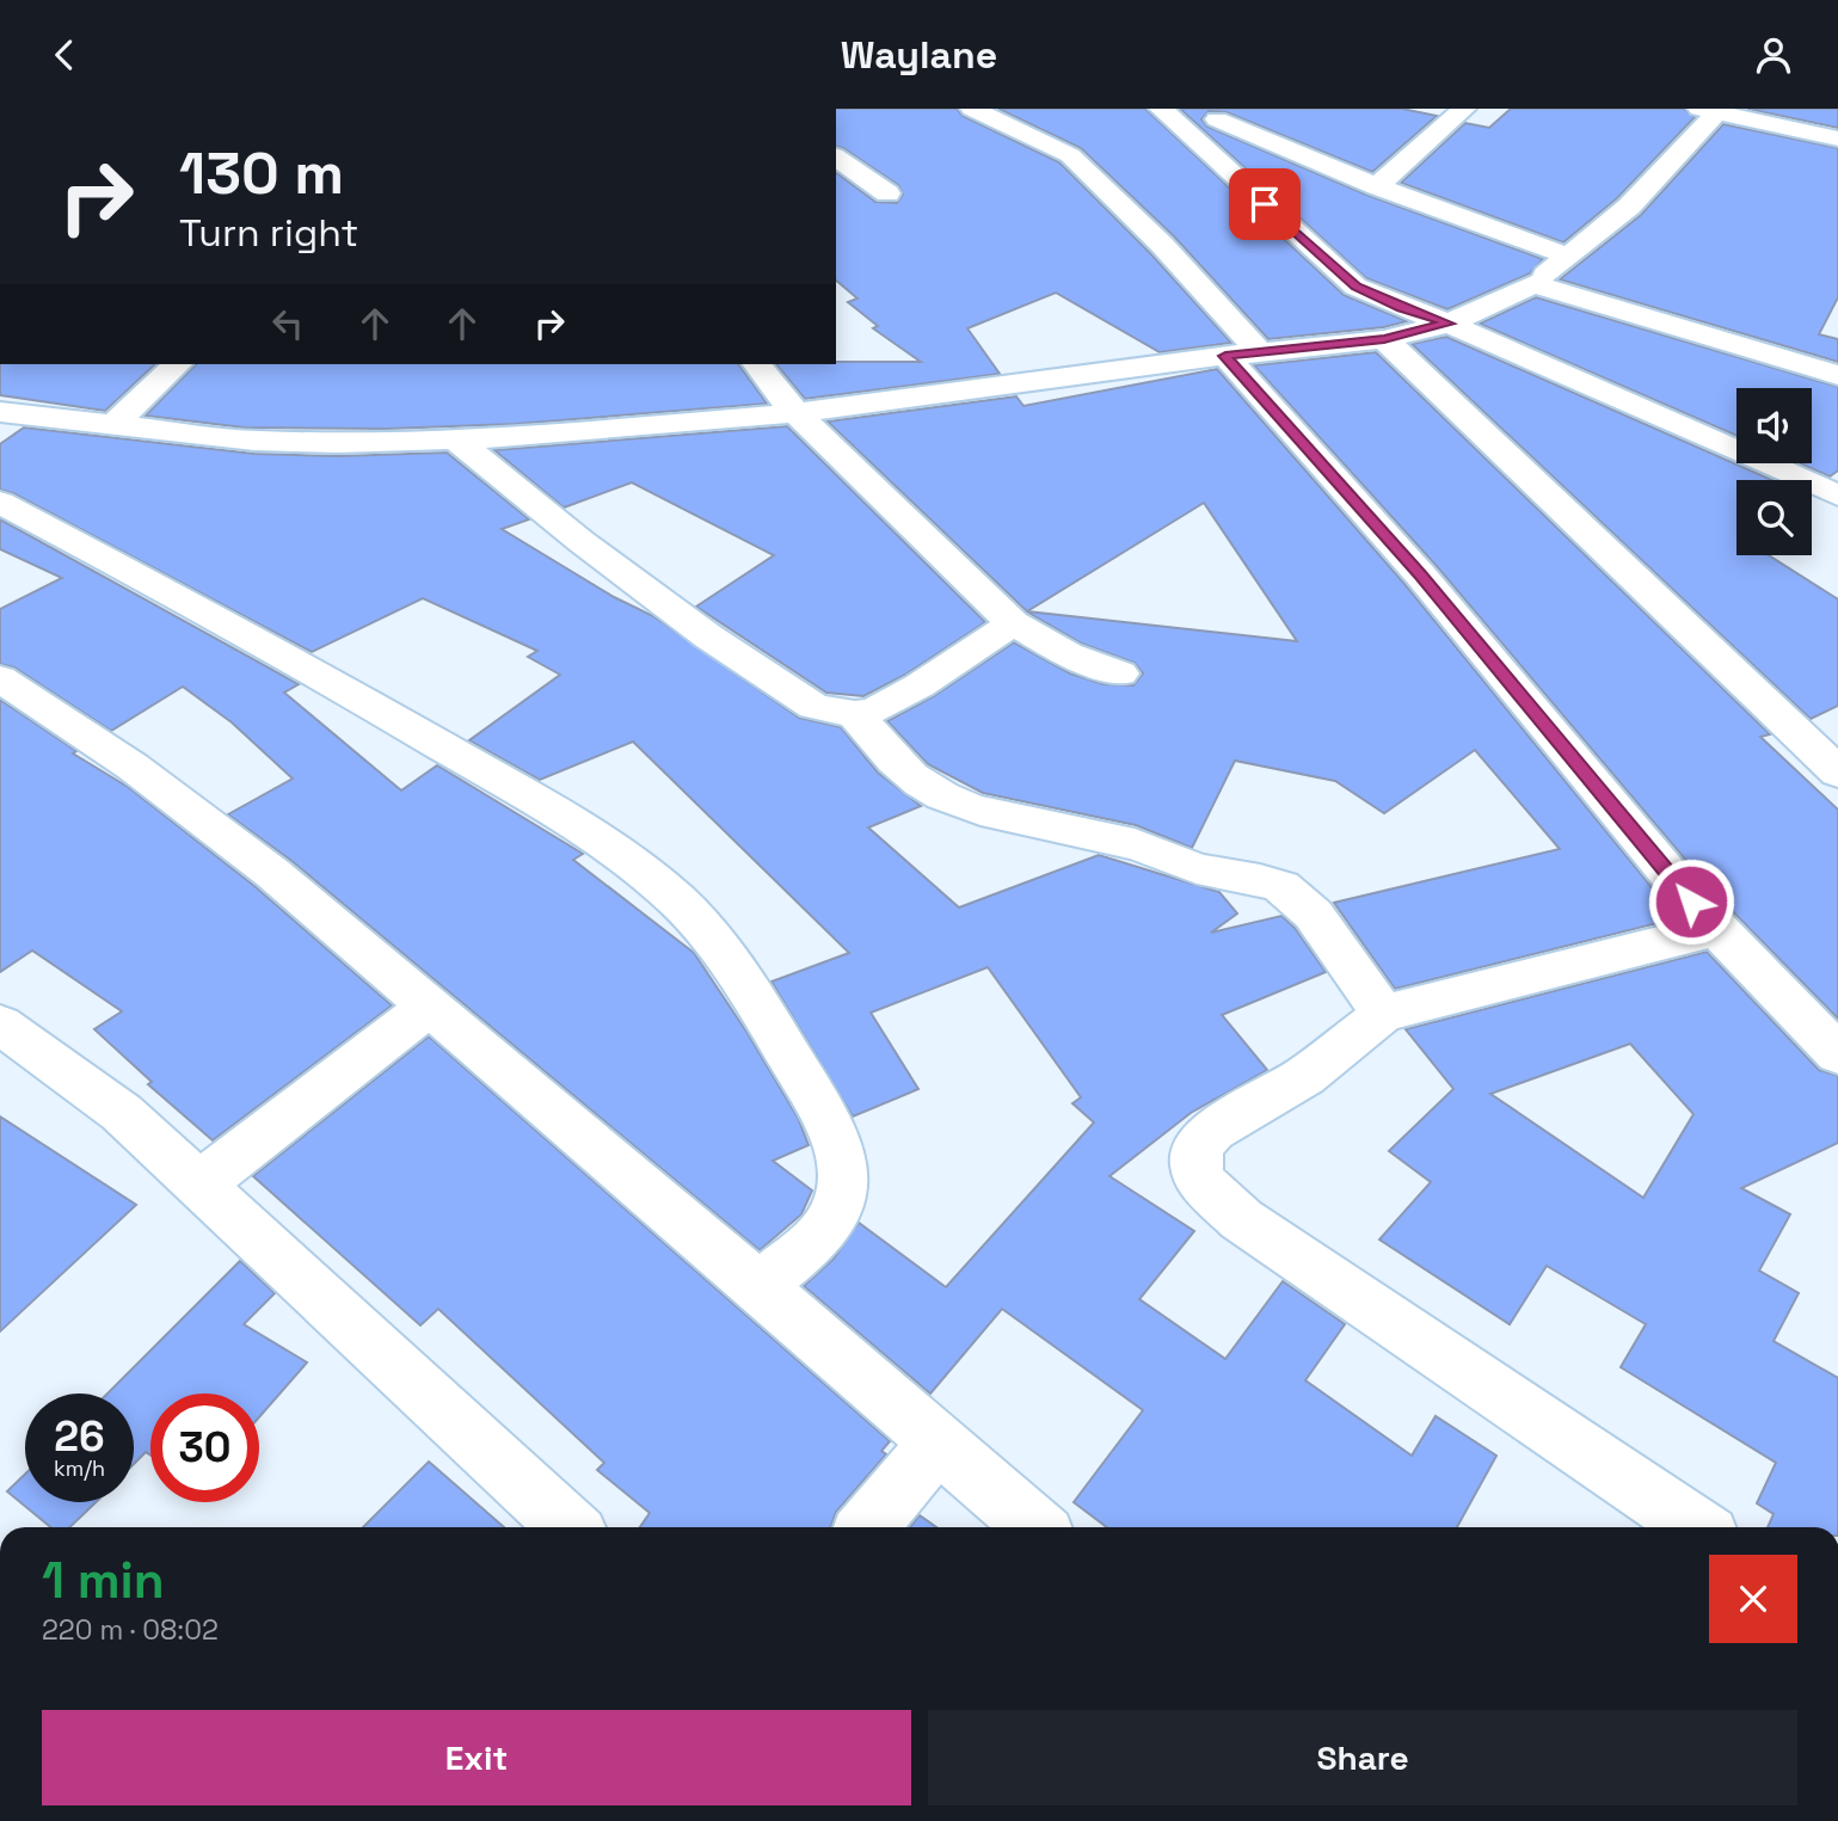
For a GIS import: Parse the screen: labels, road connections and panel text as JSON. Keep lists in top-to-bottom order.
{
  "page": {
    "header": "Waylane",
    "turn": ["130 m", "Turn right"],
    "speed": "26 km/h",
    "limit": "30",
    "heading": ["1 min", "220 m · 08:02"],
    "buttons": ["Exit", "Share"]
  }
}
